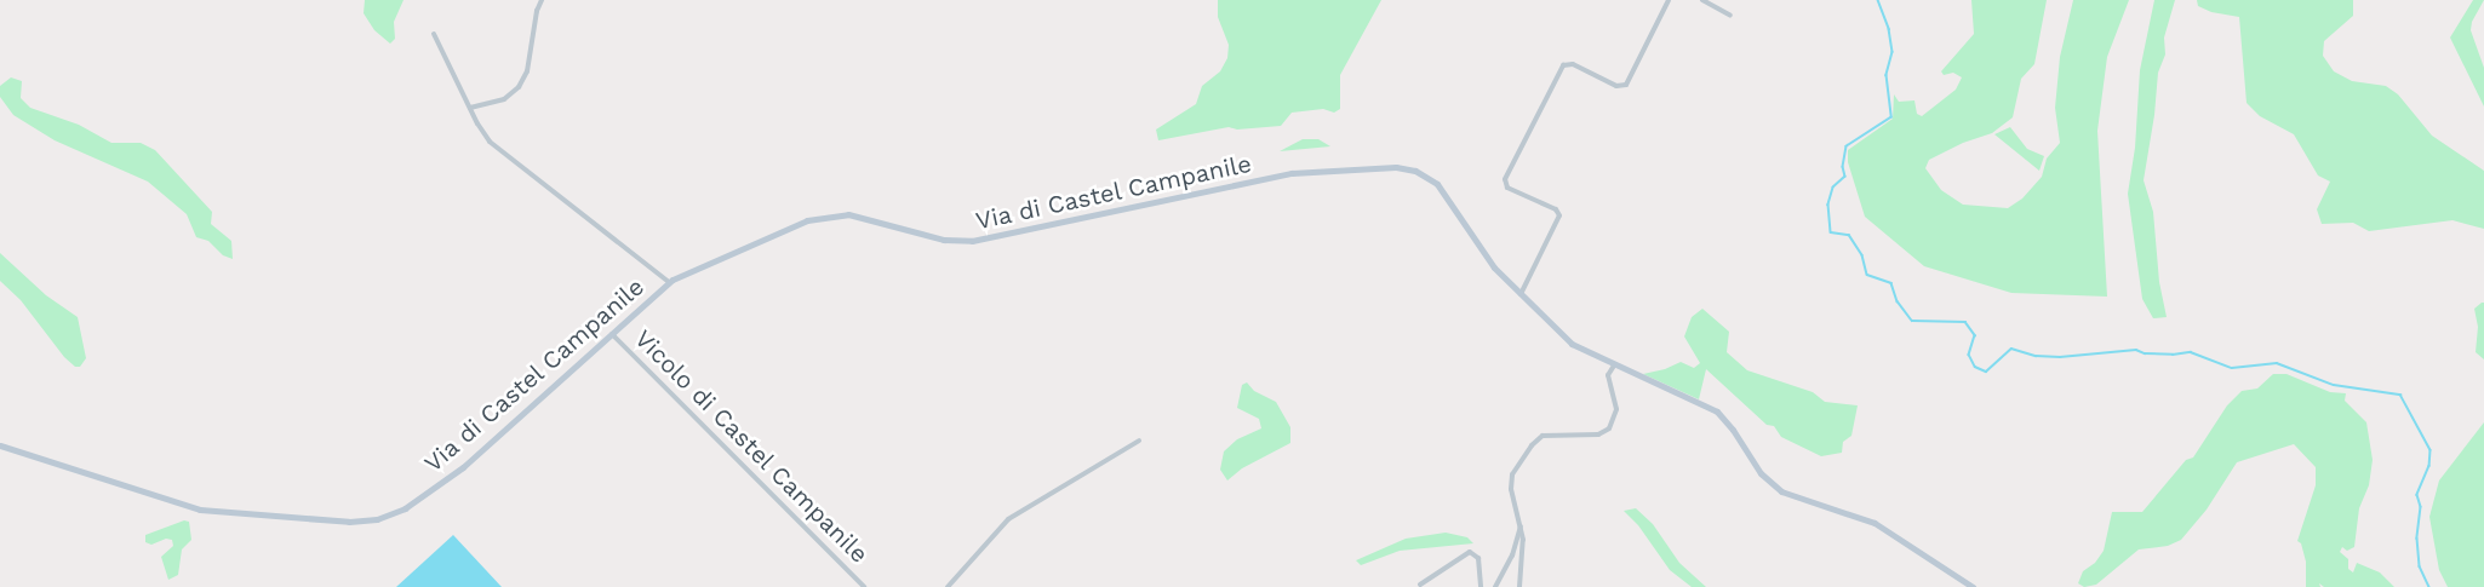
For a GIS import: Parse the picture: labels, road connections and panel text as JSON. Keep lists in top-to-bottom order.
{
  "streets": {
    "street": ["Via di Castel Campanile", "Vicolo di Castel Campanile"]
  },
  "crossings": [
    ["Via di Castel Campanile", "Vicolo di Castel Campanile"]
  ]
}
